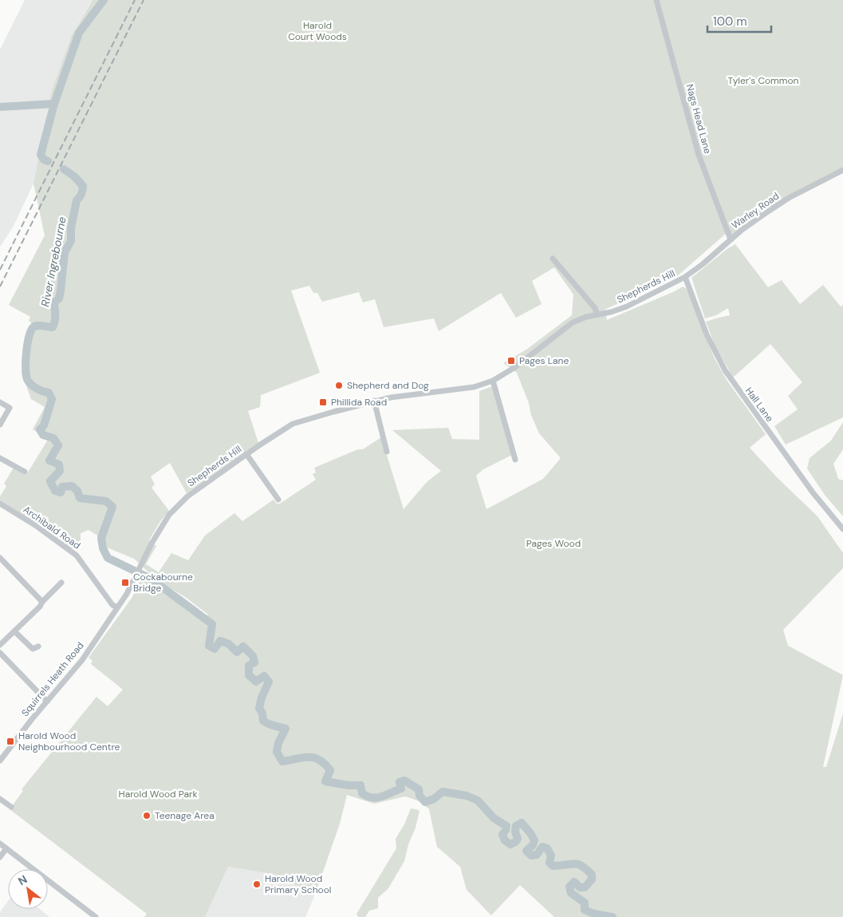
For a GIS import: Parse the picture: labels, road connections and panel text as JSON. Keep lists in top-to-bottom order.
{
  "streets": {
    "street": [
      "Nags Head Lane",
      "Warley Road",
      "Shepherds Hill",
      "Hall Lane",
      "Archibald Road",
      "Squirrels Heath Road"
    ]
  },
  "crossings": [
    ["Nags Head Lane", "Warley Road"],
    ["Warley Road", "Shepherds Hill"],
    ["Warley Road", "Hall Lane"],
    ["Shepherds Hill", "Hall Lane"],
    ["Shepherds Hill", "Archibald Road"],
    ["Shepherds Hill", "Squirrels Heath Road"],
    ["Archibald Road", "Squirrels Heath Road"]
  ],
  "water": ["River Ingrebourne"],
  "parks": [
    "Harold Court Woods",
    "Tyler's Common",
    "Pages Wood",
    "Harold Wood Park"
  ],
  "places": {
    "transit": [
      "Pages Lane",
      "Phillida Road",
      "Cockabourne Bridge",
      "Harold Wood Neighbourhood Centre"
    ],
    "other": ["Shepherd and Dog", "Teenage Area", "Harold Wood Primary School"]
  },
  "scale_bar": "100 m",
  "north": "top left"
}
